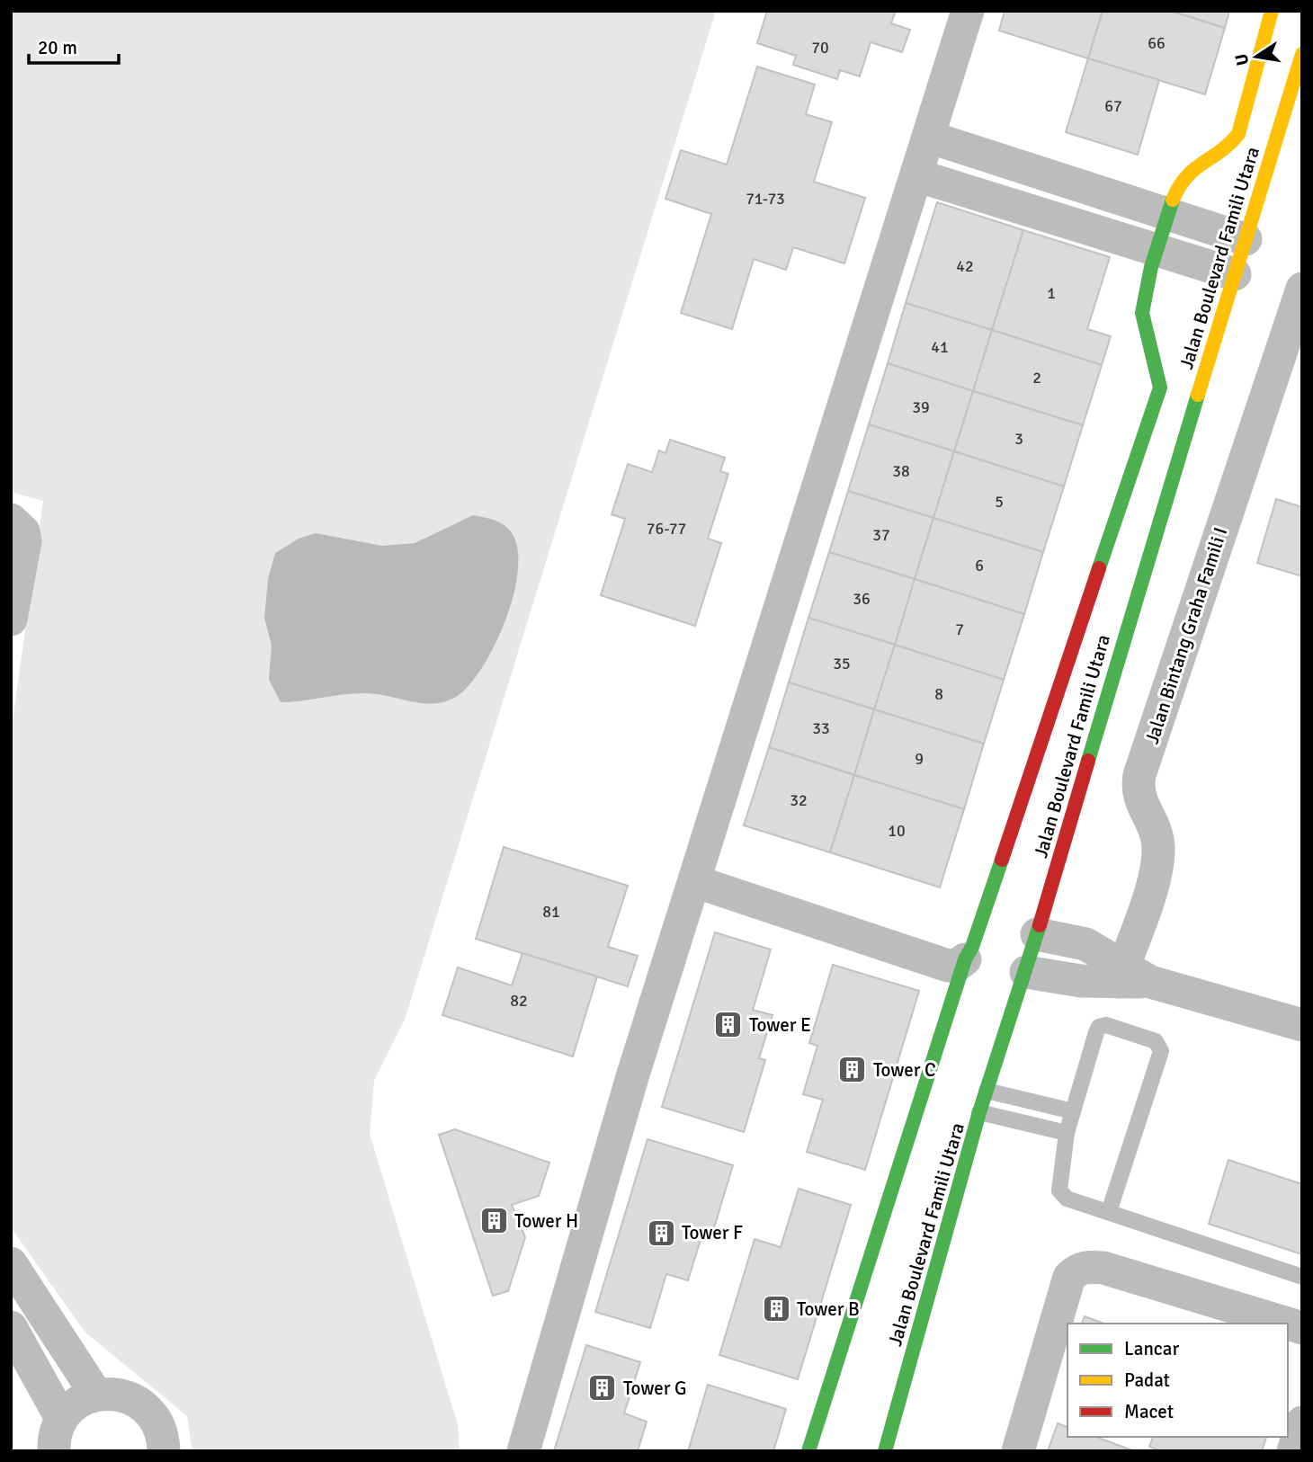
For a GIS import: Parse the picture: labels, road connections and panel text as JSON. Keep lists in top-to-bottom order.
{
  "streets": {
    "street": ["Jalan Boulevard Famili Utara", "Jalan Bintang Graha Famili I"]
  },
  "places": {
    "building": [
      "Tower E",
      "Tower C",
      "Tower H",
      "Tower F",
      "Tower B",
      "Tower G"
    ]
  },
  "house_numbers": [
    "66",
    "70",
    "67",
    "71-73",
    "42",
    "1",
    "41",
    "2",
    "39",
    "3",
    "38",
    "5",
    "76-77",
    "37",
    "6",
    "36",
    "7",
    "35",
    "8",
    "33",
    "9",
    "32",
    "10",
    "81",
    "82"
  ],
  "legend": ["Lancar", "Padat", "Macet"],
  "scale_bar": "20 m",
  "north": "left"
}
